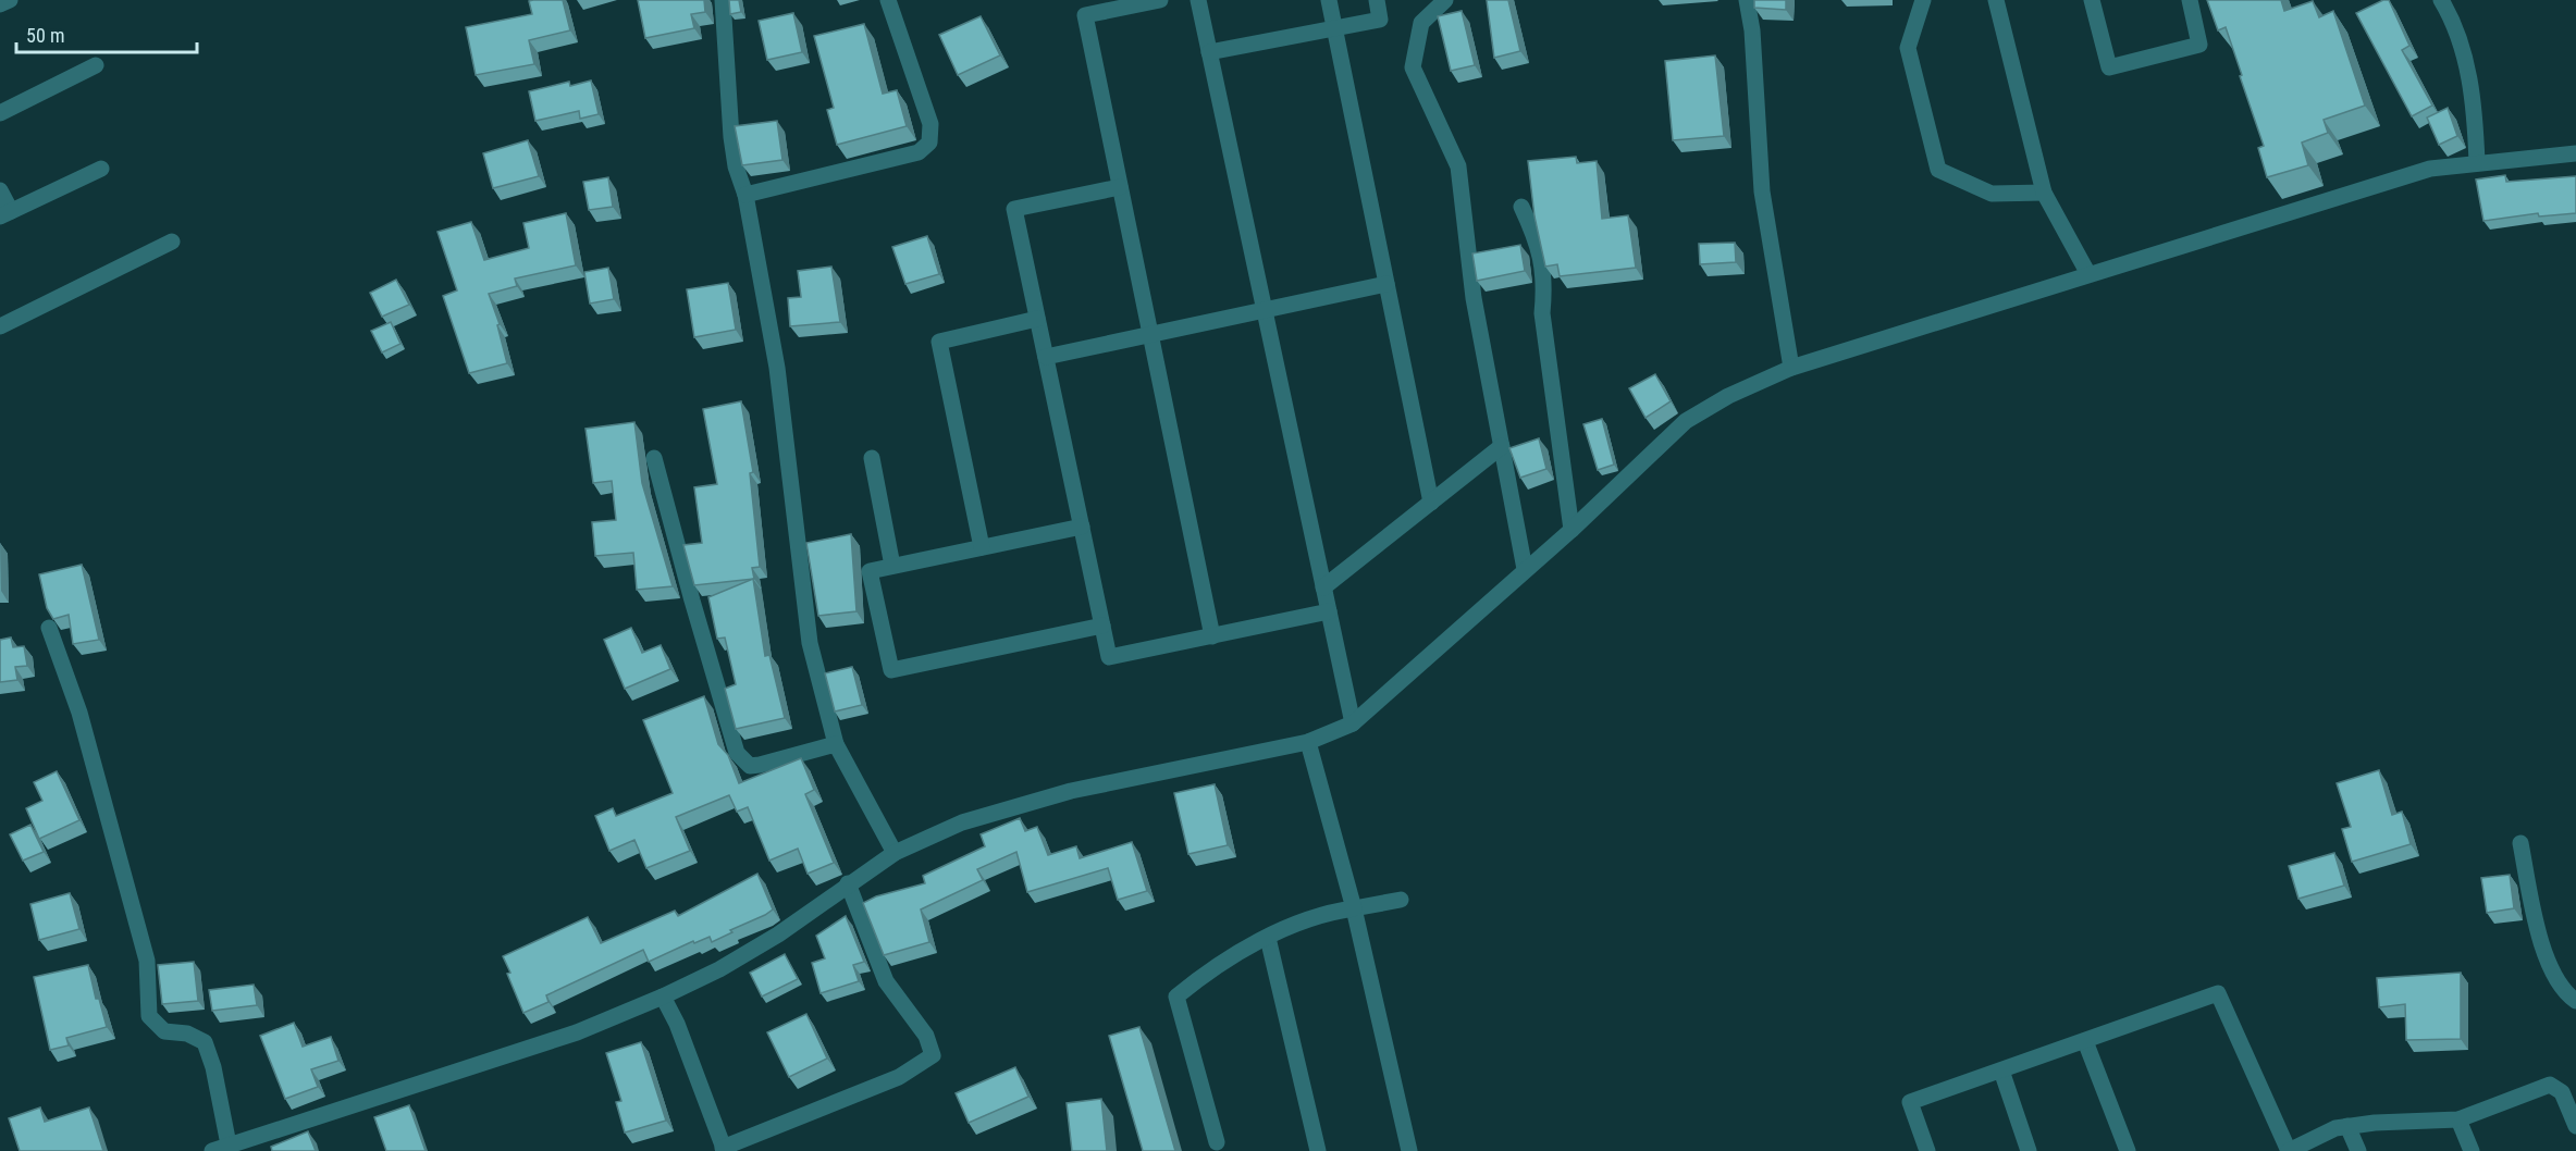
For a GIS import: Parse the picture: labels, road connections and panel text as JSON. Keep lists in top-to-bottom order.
{
  "scale_bar": "50 m"
}
